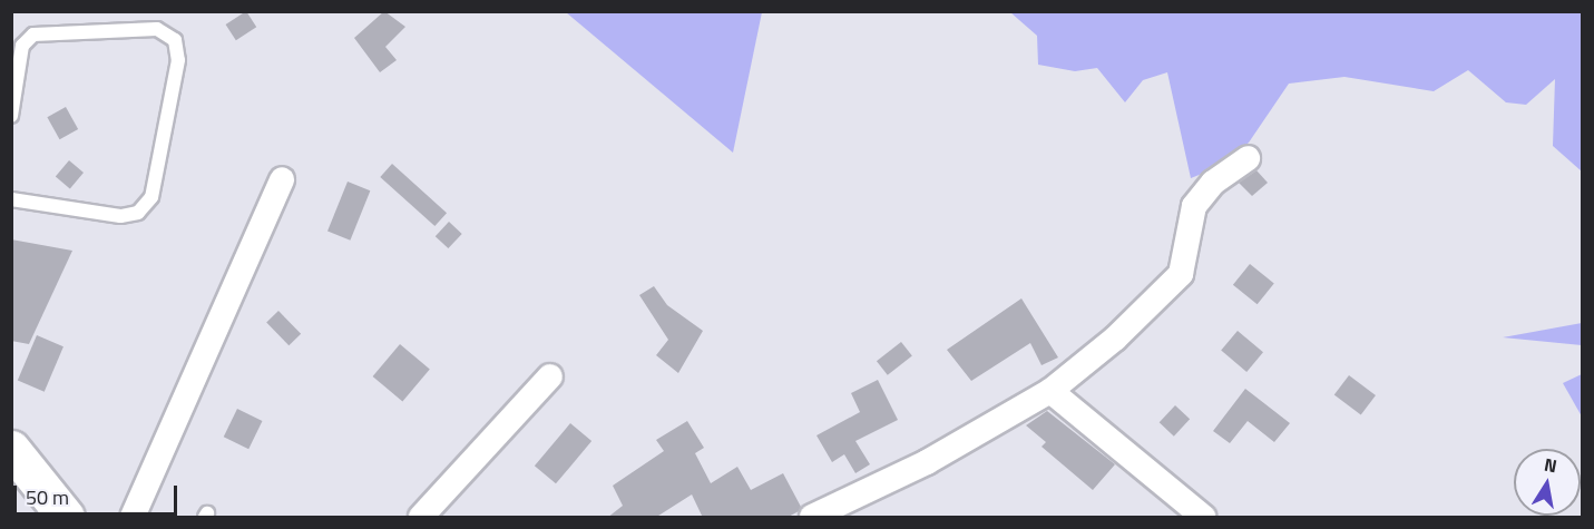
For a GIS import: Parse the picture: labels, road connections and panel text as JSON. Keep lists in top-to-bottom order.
{
  "scale_bar": "50 m",
  "north": "top"
}
